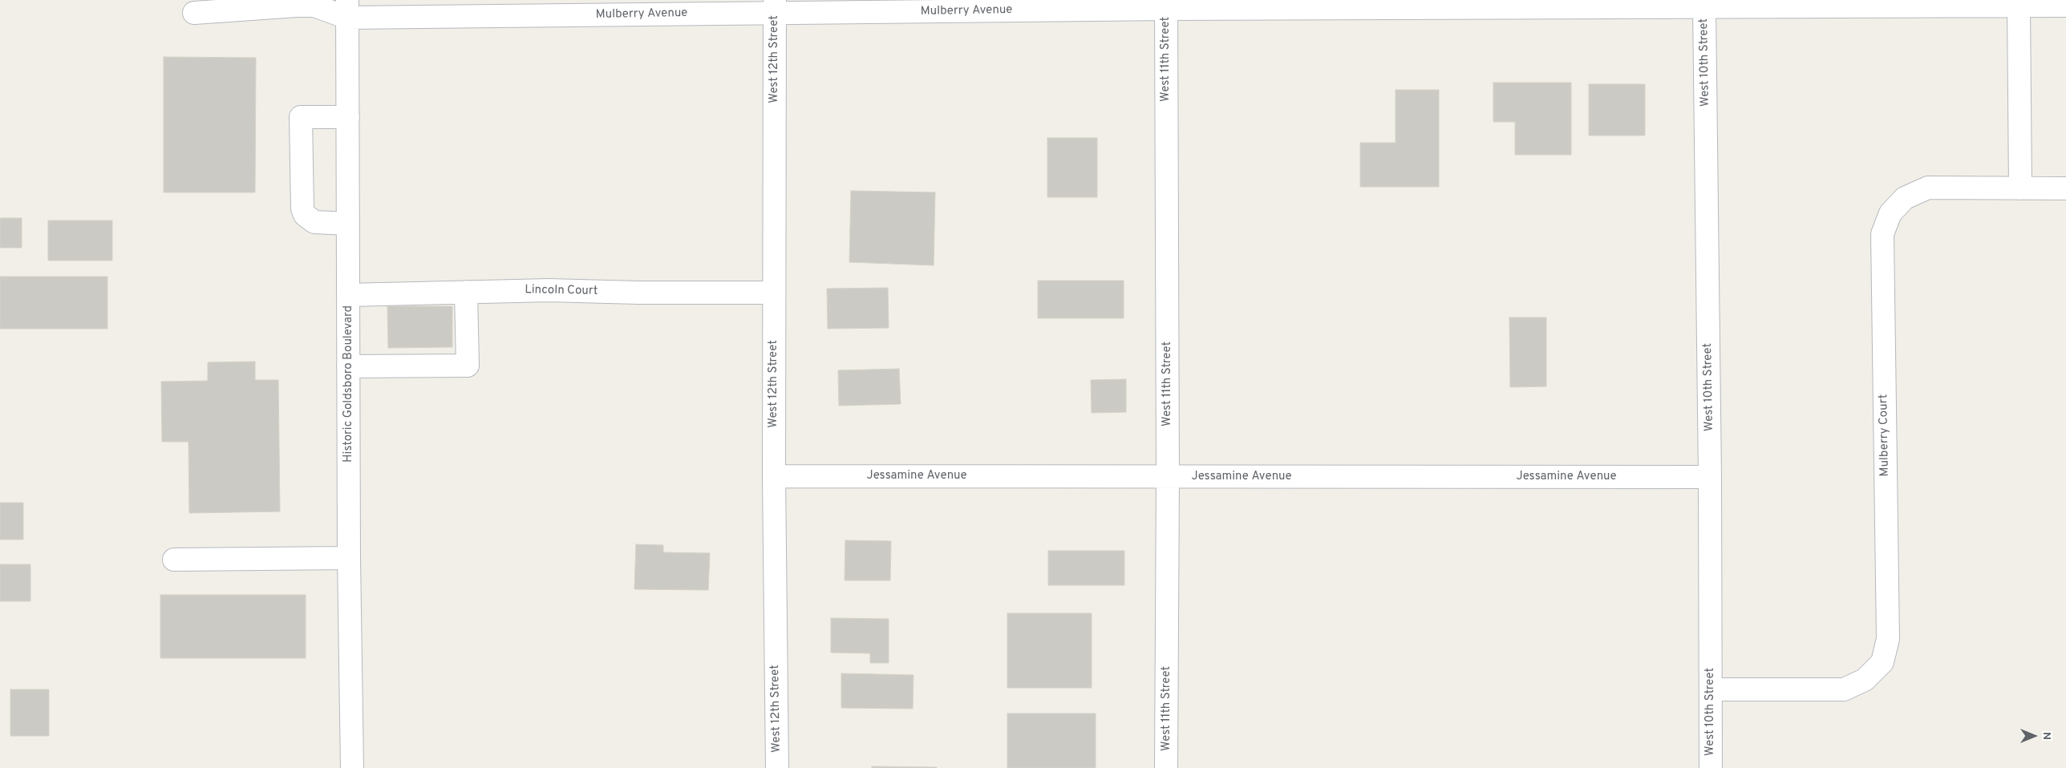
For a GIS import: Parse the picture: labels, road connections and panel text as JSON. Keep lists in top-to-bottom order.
{
  "streets": {
    "street": [
      "Mulberry Avenue",
      "West 12th Street",
      "West 11th Street",
      "West 10th Street",
      "Lincoln Court",
      "Historic Goldsboro Boulevard",
      "Mulberry Court",
      "Jessamine Avenue"
    ]
  },
  "crossings": [
    ["Mulberry Avenue", "West 12th Street"],
    ["Mulberry Avenue", "West 11th Street"],
    ["Mulberry Avenue", "West 10th Street"],
    ["Mulberry Avenue", "Historic Goldsboro Boulevard"],
    ["West 12th Street", "Lincoln Court"],
    ["West 12th Street", "Jessamine Avenue"],
    ["West 11th Street", "Jessamine Avenue"],
    ["West 10th Street", "Mulberry Court"],
    ["West 10th Street", "Jessamine Avenue"],
    ["Lincoln Court", "Historic Goldsboro Boulevard"]
  ],
  "north": "right"
}
